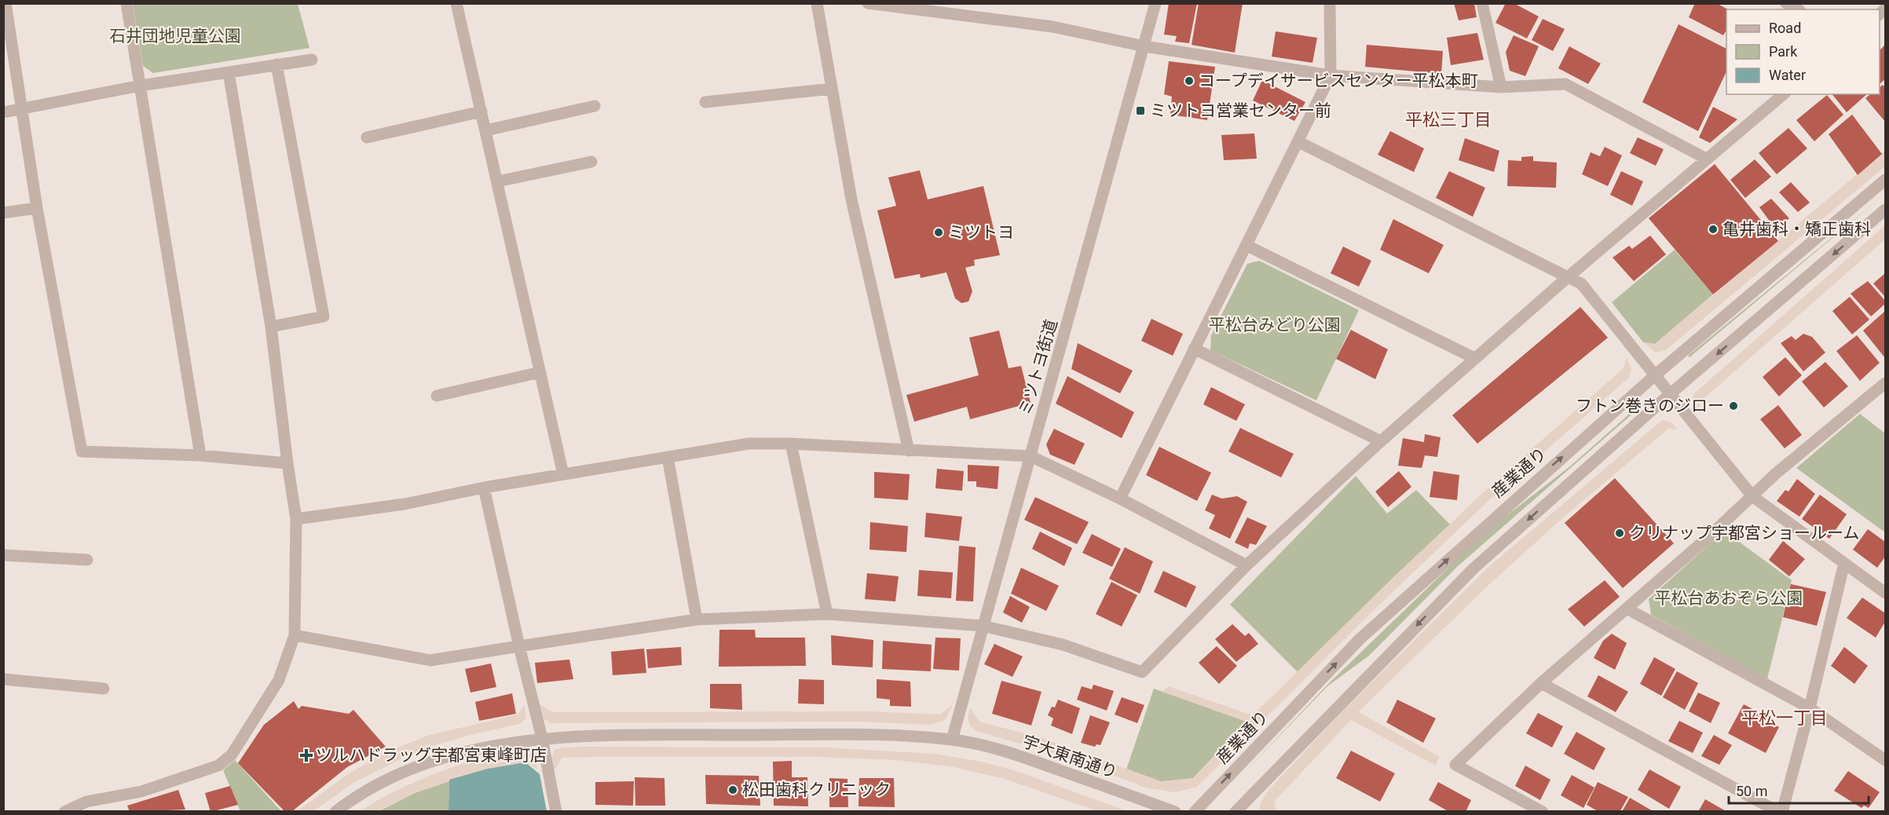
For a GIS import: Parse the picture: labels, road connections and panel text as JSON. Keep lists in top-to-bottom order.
{
  "streets": {
    "street": ["ミツトヨ街道", "産業通り", "宇大東南通り"]
  },
  "crossings": [
    ["ミツトヨ街道", "宇大東南通り"]
  ],
  "districts": ["平松三丁目", "平松一丁目"],
  "parks": ["石井団地児童公園", "平松台みどり公園", "平松台あおぞら公園"],
  "places": {
    "other": [
      "コープデイサービスセンター平松本町",
      "亀井歯科・矯正歯科",
      "ミツトヨ",
      "フトン巻きのジロー",
      "クリナップ宇都宮ショールーム",
      "松田歯科クリニック"
    ],
    "transit": ["ミツトヨ営業センター前"],
    "health": ["ツルハドラッグ宇都宮東峰町店"]
  },
  "legend": ["Road", "Park", "Water"],
  "scale_bar": "50 m"
}
